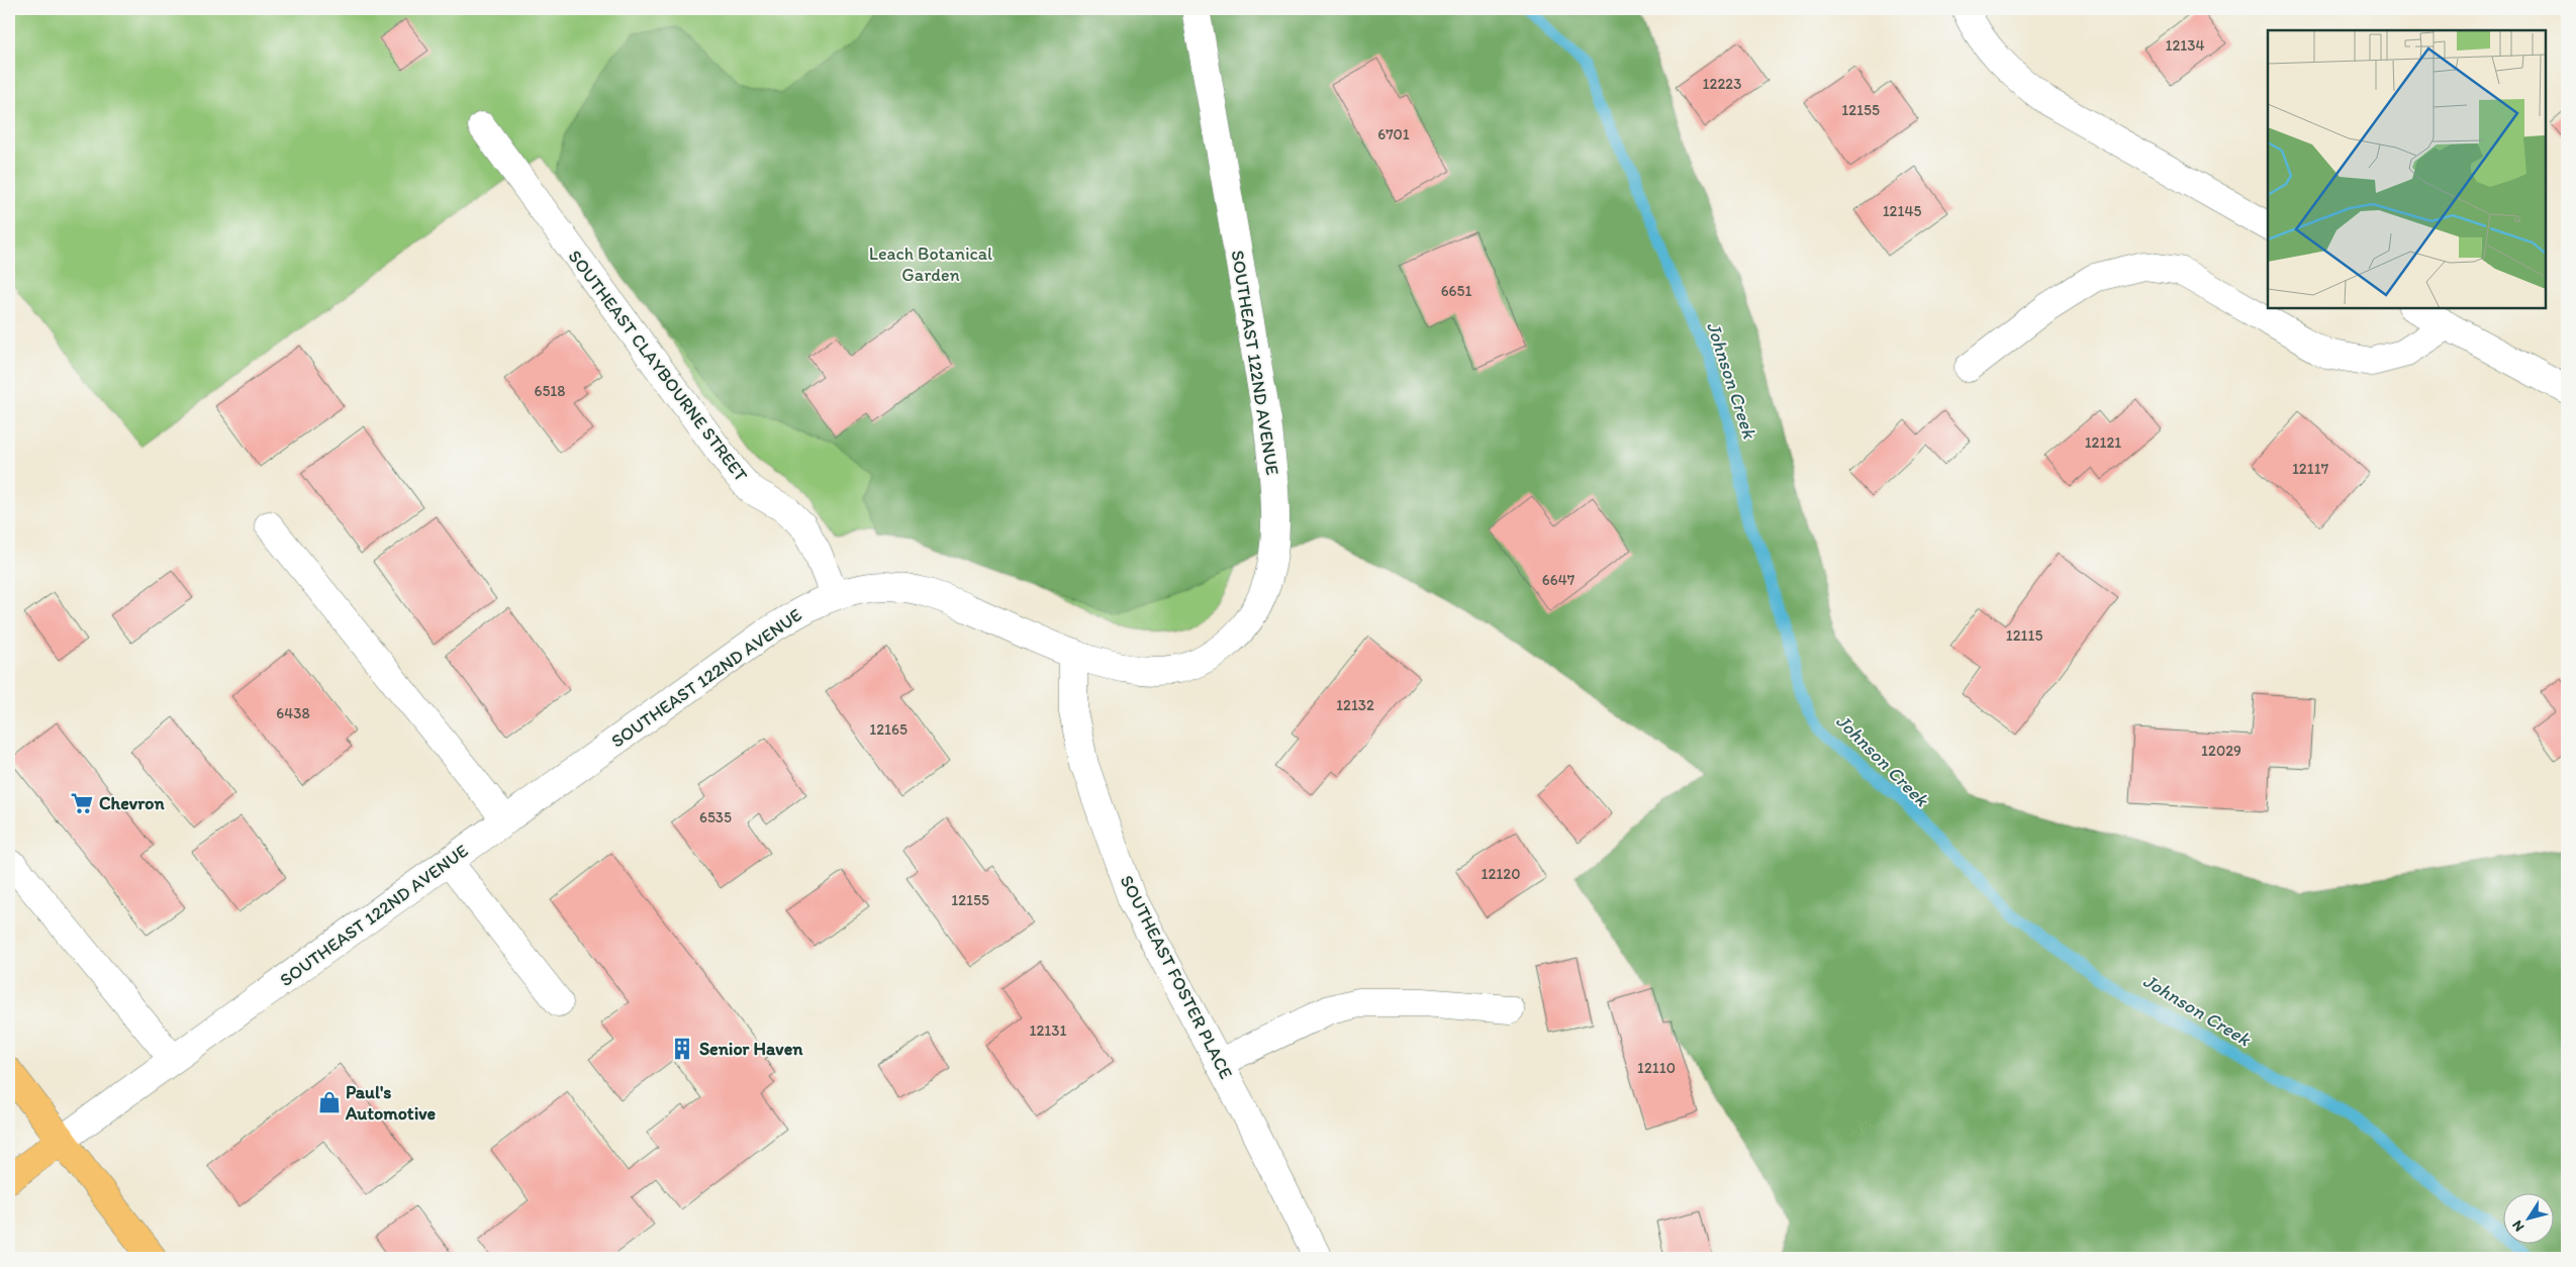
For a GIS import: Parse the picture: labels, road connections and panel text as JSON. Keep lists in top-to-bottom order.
{
  "streets": {
    "main road": ["SOUTHEAST 122ND AVENUE"],
    "street": ["SOUTHEAST CLAYBOURNE STREET", "SOUTHEAST FOSTER PLACE"]
  },
  "crossings": [
    ["SOUTHEAST 122ND AVENUE", "SOUTHEAST CLAYBOURNE STREET"],
    ["SOUTHEAST 122ND AVENUE", "SOUTHEAST FOSTER PLACE"]
  ],
  "water": ["Johnson Creek"],
  "parks": ["Leach Botanical Garden"],
  "places": {
    "supermarket": ["Chevron"],
    "building": ["Senior Haven"],
    "shop": ["Paul's Automotive"]
  },
  "house_numbers": [
    "12134",
    "12223",
    "12155",
    "6701",
    "12145",
    "6651",
    "6518",
    "12121",
    "12117",
    "6647",
    "12115",
    "12132",
    "6438",
    "12165",
    "12029",
    "6535",
    "12120",
    "12155",
    "12131",
    "12110"
  ],
  "north": "bottom left"
}
